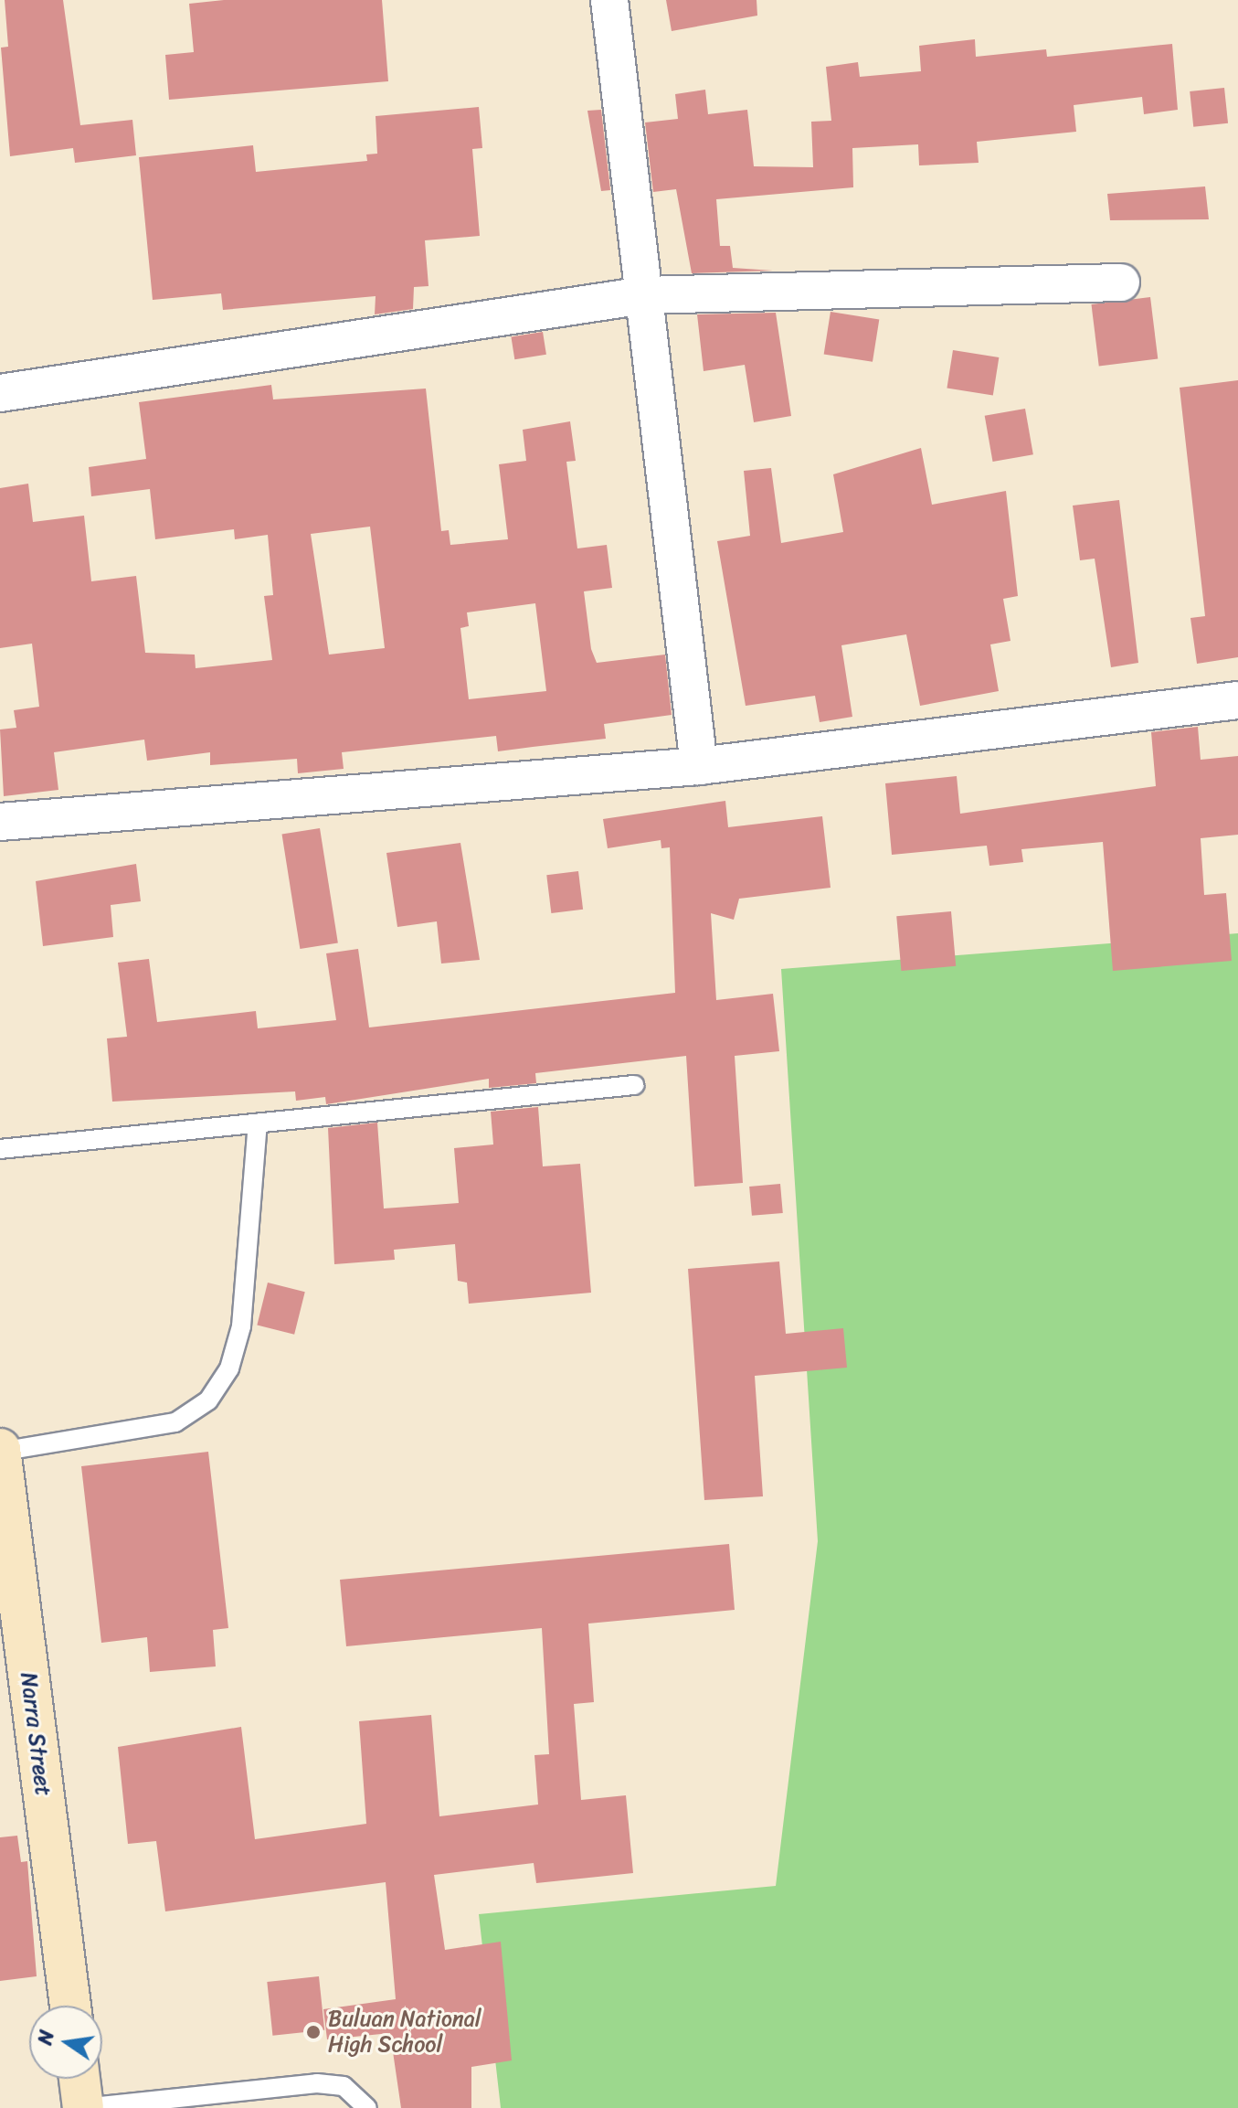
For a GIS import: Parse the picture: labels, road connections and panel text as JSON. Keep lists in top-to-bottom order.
{
  "streets": {
    "street": ["Narra Street"]
  },
  "places": ["Buluan National High School"],
  "north": "left"
}
